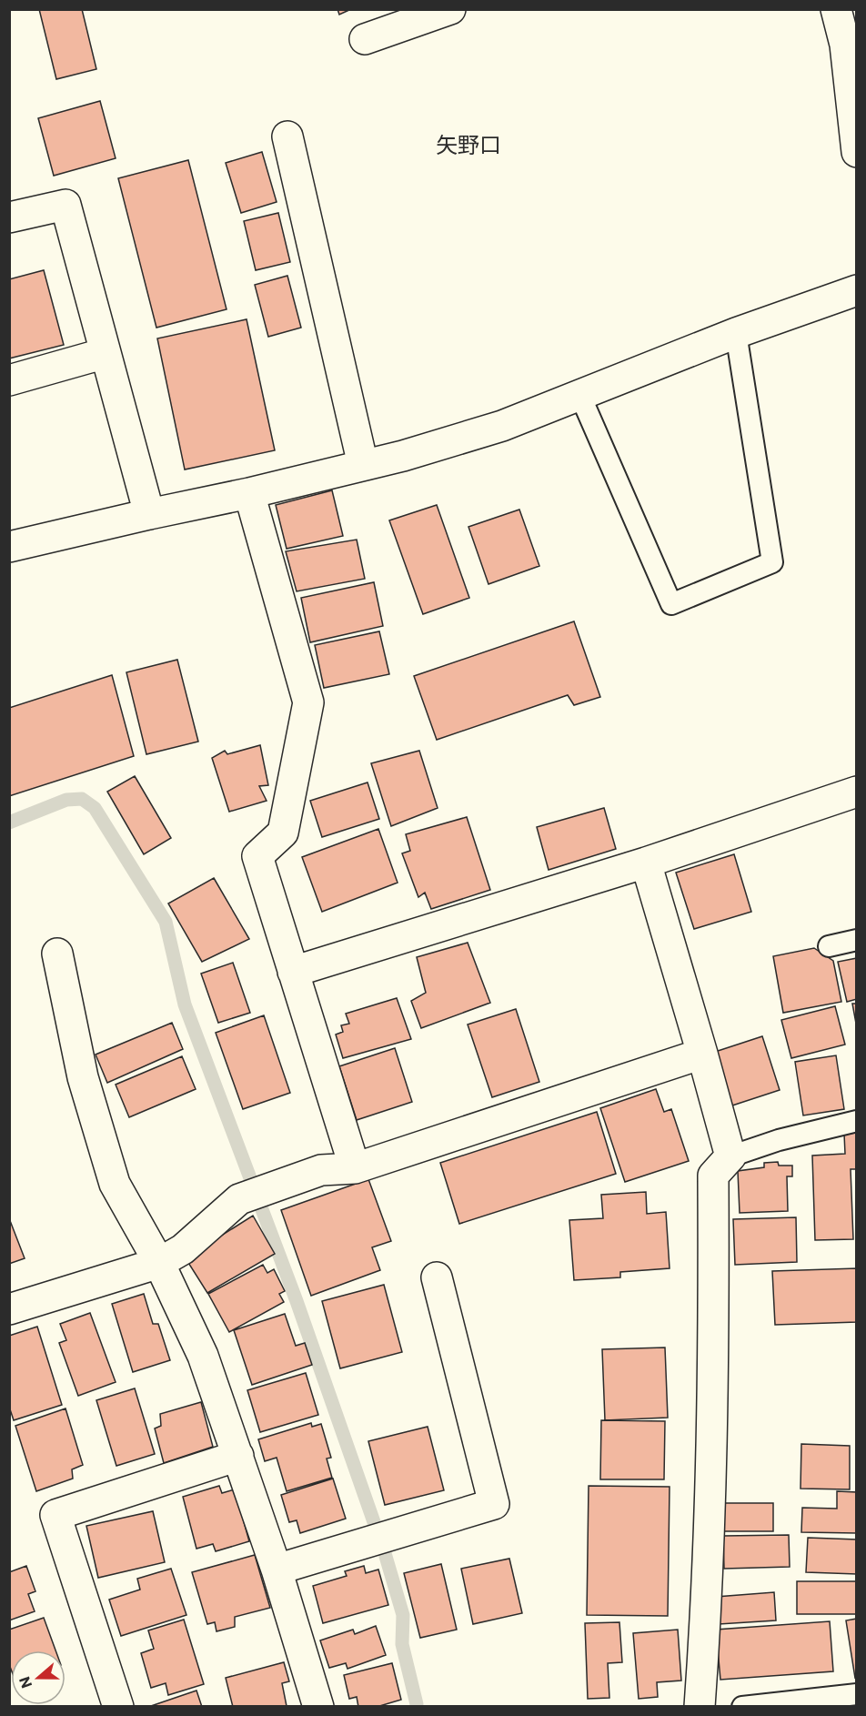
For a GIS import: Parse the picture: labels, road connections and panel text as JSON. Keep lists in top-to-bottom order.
{
  "districts": ["矢野口"],
  "north": "left"
}
